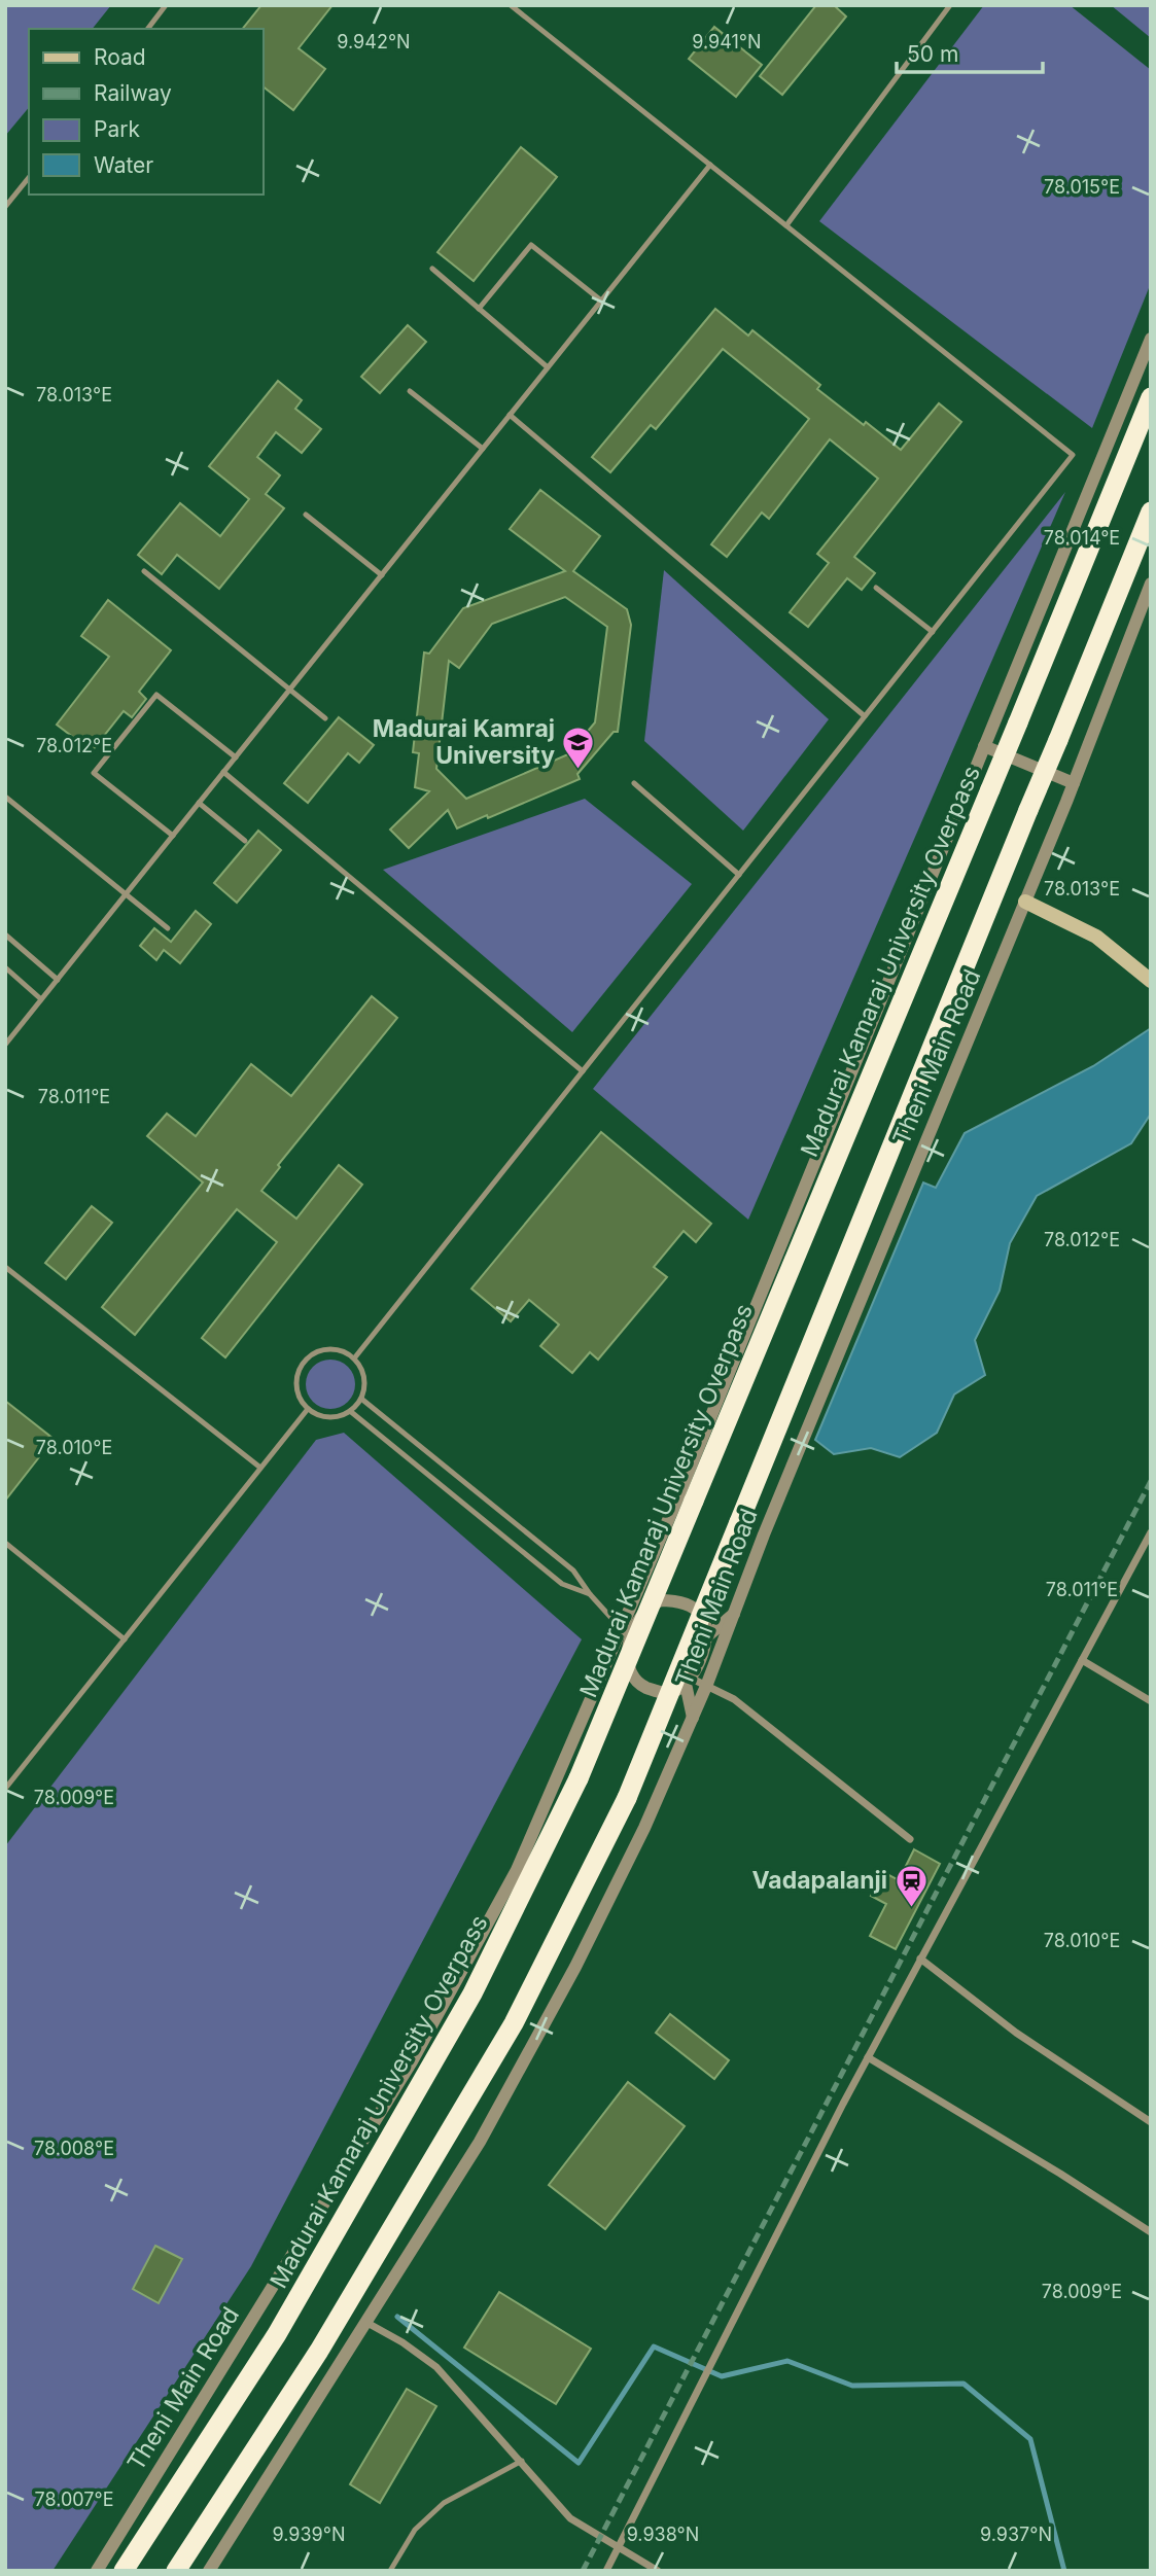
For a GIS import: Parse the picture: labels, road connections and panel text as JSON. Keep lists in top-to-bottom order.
{
  "streets": {
    "highway": ["Madurai Kamaraj University Overpass"],
    "street": ["Theni Main Road"]
  },
  "places": {
    "school or university": ["Madurai Kamraj University"],
    "station": ["Vadapalanji"]
  },
  "legend": [
    "Road",
    "Railway",
    "Park",
    "Water"
  ],
  "scale_bar": "50 m",
  "coordinates": [
    "9.942°N",
    "9.941°N",
    "78.015°E",
    "78.013°E",
    "78.014°E",
    "78.012°E",
    "78.011°E",
    "78.010°E",
    "78.009°E",
    "78.008°E",
    "78.007°E",
    "9.939°N",
    "9.938°N",
    "9.937°N"
  ]
}
